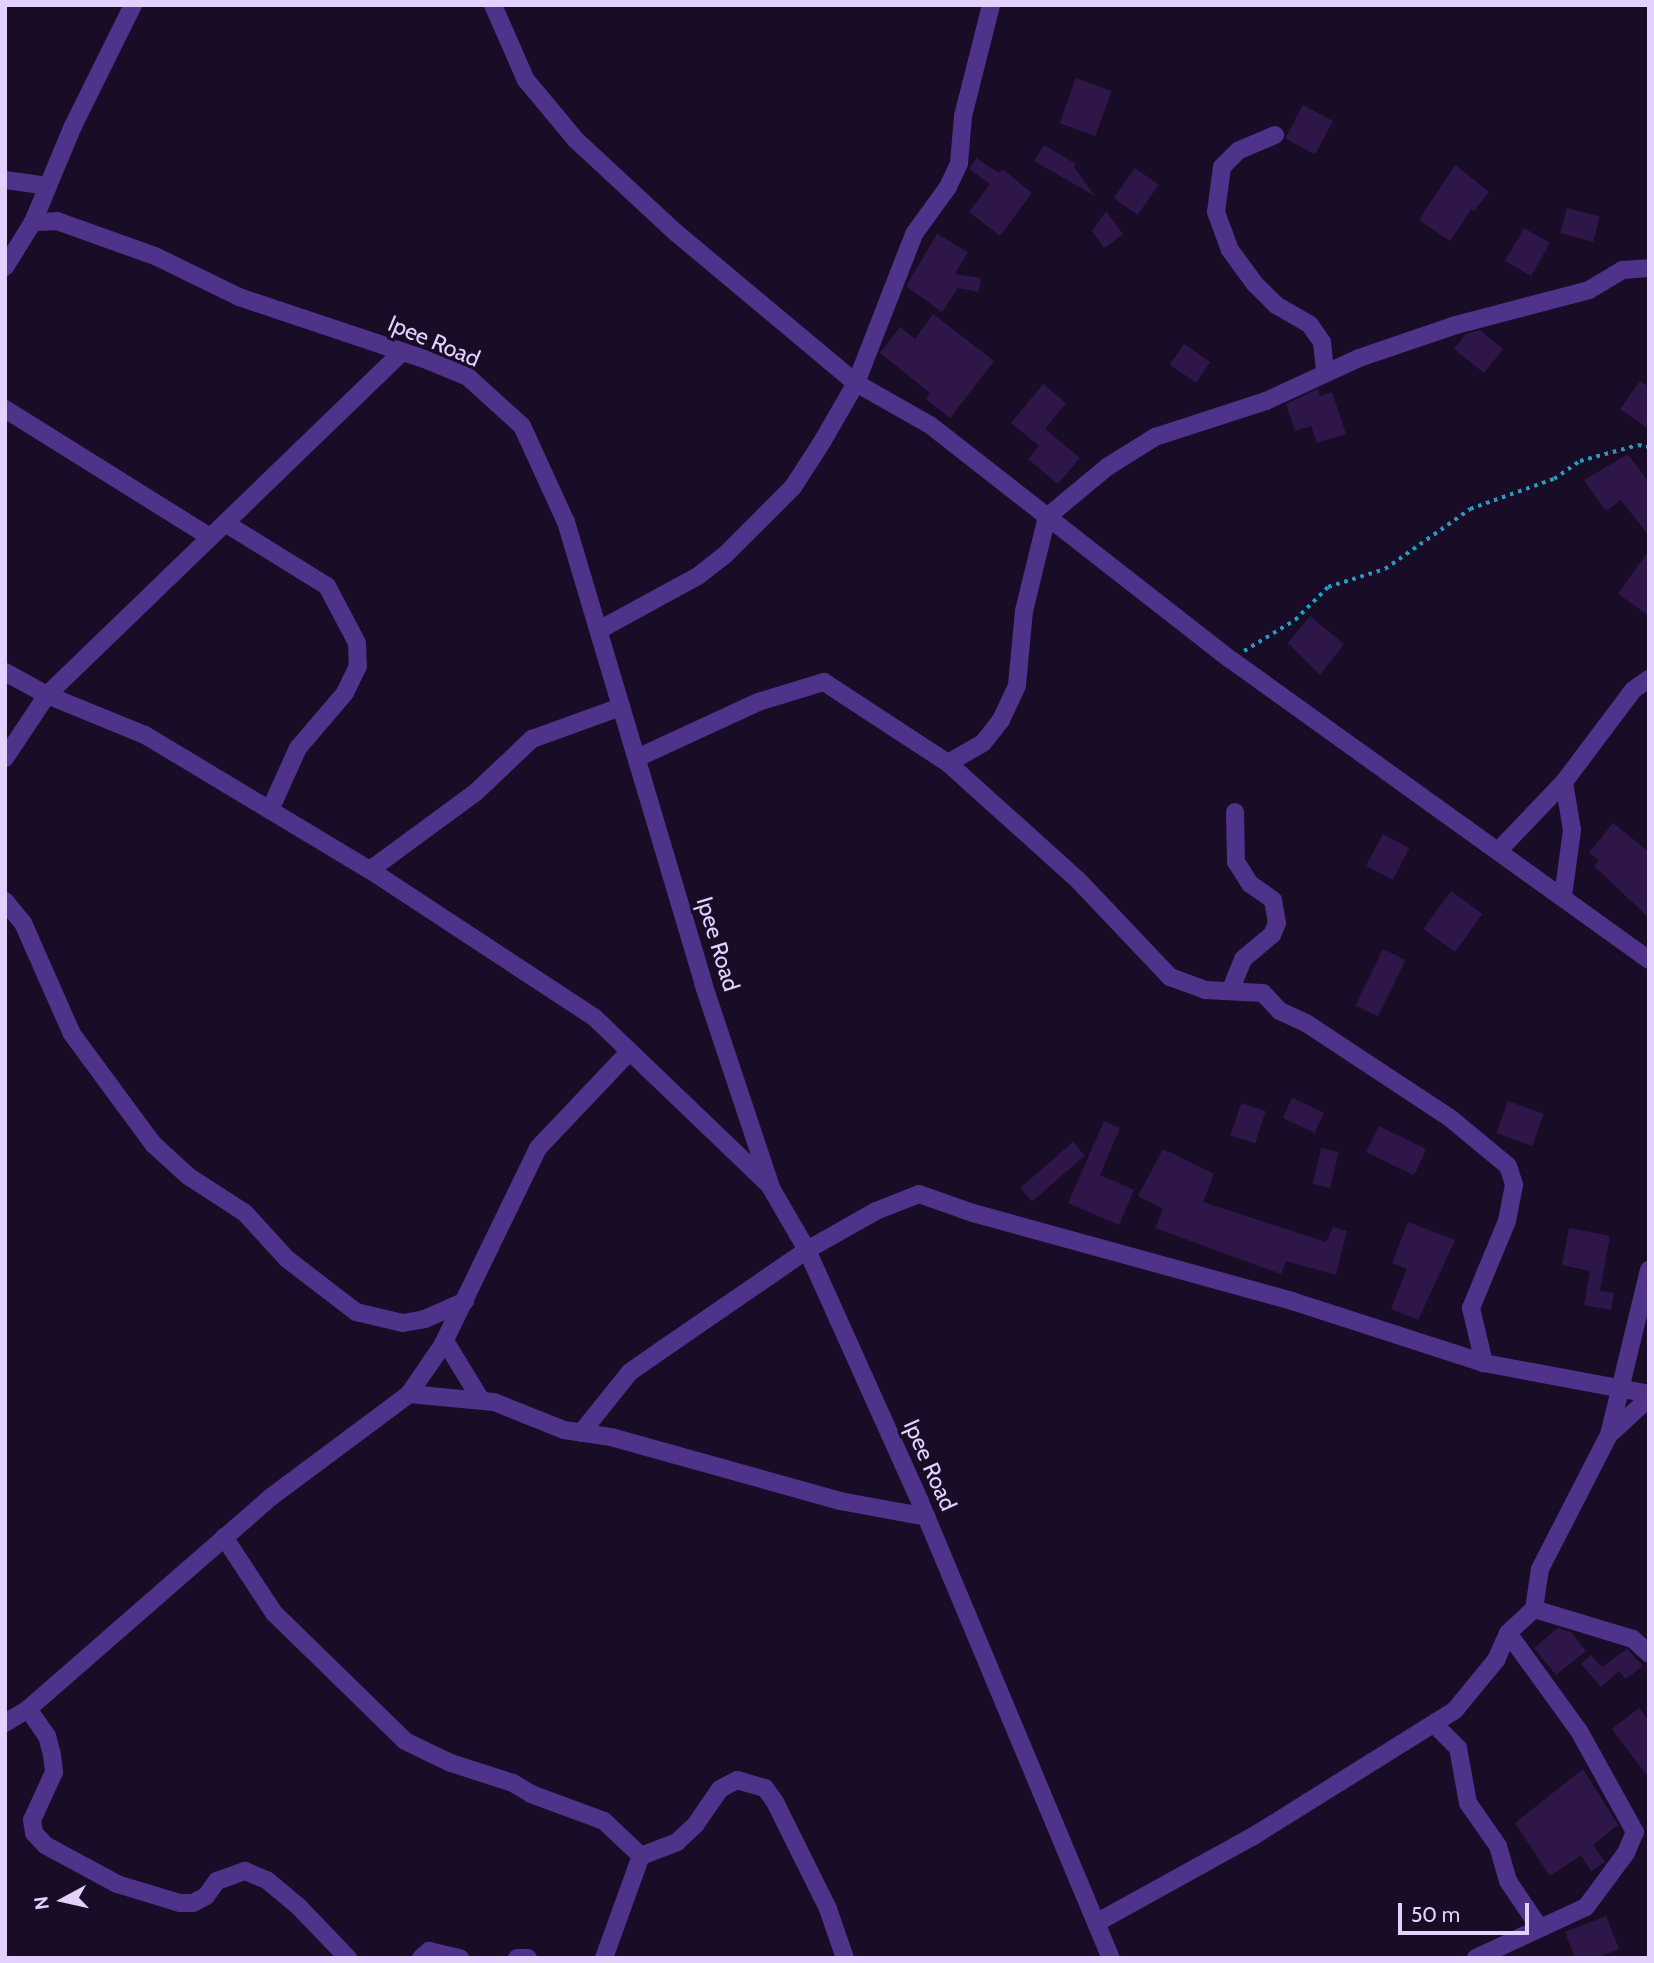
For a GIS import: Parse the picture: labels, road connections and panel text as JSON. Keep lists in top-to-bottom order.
{
  "streets": {
    "street": ["Ipee Road"]
  },
  "scale_bar": "50 m",
  "north": "left"
}
